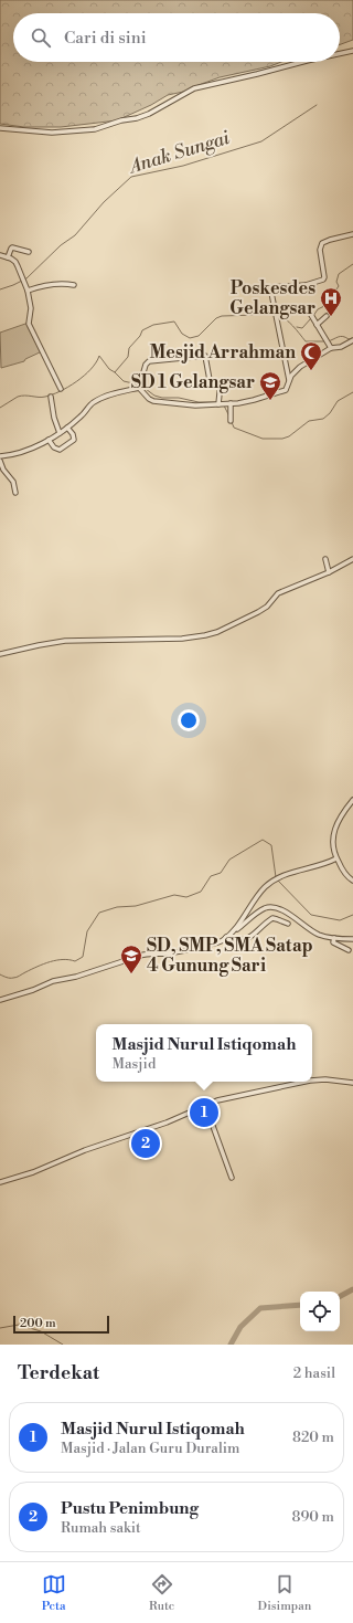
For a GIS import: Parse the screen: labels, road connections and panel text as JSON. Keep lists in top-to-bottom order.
{
  "water": ["Anak Sungai"],
  "places": {
    "hospital": ["Poskesdes Gelangsar"],
    "mosque": ["Mesjid Arrahman"],
    "school or university": ["SD 1 Gelangsar", "SD, SMP, SMA Satap 4 Gunung Sari"]
  },
  "scale_bar": "200 m",
  "page": {
    "search": "Cari di sini",
    "popup": ["Masjid Nurul Istiqomah", "Masjid"],
    "pins": ["1", "2"],
    "scale": "200 m",
    "heading": ["Terdekat", "2 hasil"],
    "list": [
      {
        "mark": "1",
        "name": "Masjid Nurul Istiqomah",
        "note": "Masjid · Jalan Guru Duralim",
        "value": "820 m"
      },
      {
        "mark": "2",
        "name": "Pustu Penimbung",
        "note": "Rumah sakit",
        "value": "890 m"
      }
    ],
    "nav": ["Peta", "Rute", "Disimpan"]
  }
}
